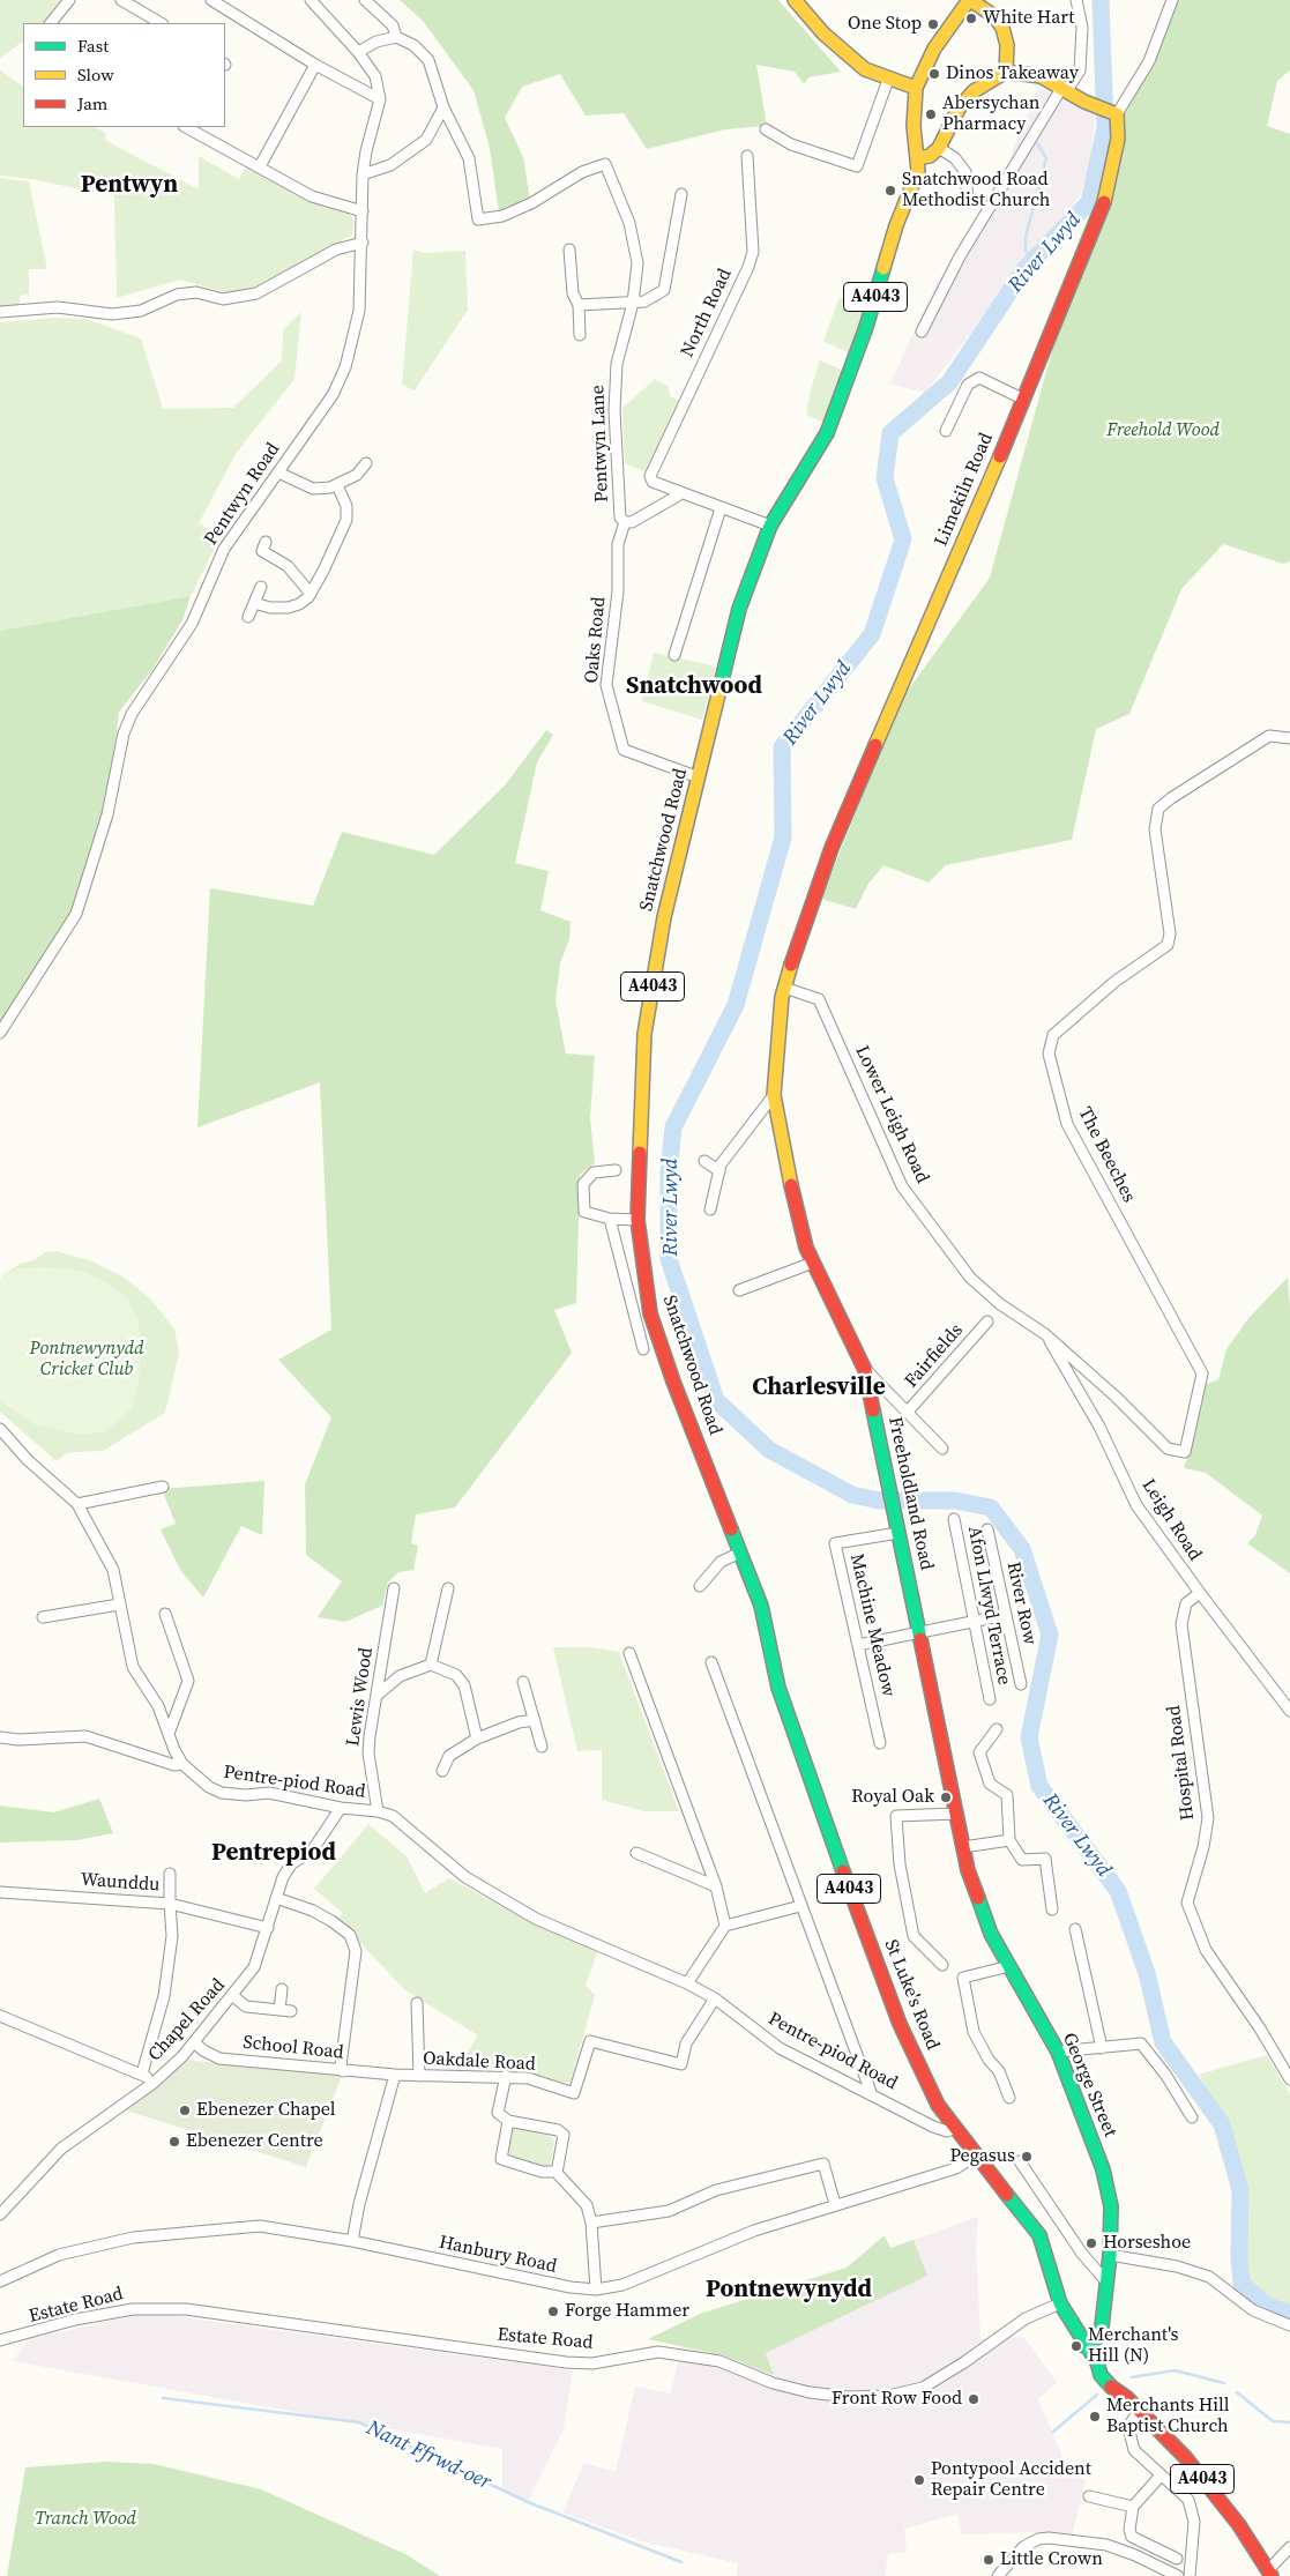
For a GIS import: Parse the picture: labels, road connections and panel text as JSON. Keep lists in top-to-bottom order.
{
  "streets": {
    "main road": [
      "A4043",
      "Limekiln Road",
      "Snatchwood Road",
      "Freeholdland Road",
      "St Luke's Road",
      "George Street"
    ],
    "street": [
      "North Road",
      "Pentwyn Lane",
      "Pentwyn Road",
      "Oaks Road",
      "Lower Leigh Road",
      "The Beeches",
      "Fairfields",
      "Leigh Road",
      "River Row",
      "Afon Llwyd Terrace",
      "Machine Meadow",
      "Lewis Wood",
      "Hospital Road",
      "Pentre-piod Road",
      "Waunddu",
      "Chapel Road",
      "School Road",
      "Oakdale Road",
      "Hanbury Road",
      "Estate Road"
    ]
  },
  "crossings": [
    ["A4043", "Snatchwood Road"],
    ["Pentwyn Lane", "Oaks Road"],
    ["Limekiln Road", "Lower Leigh Road"],
    ["Limekiln Road", "Freeholdland Road"],
    ["Oaks Road", "Snatchwood Road"],
    ["Snatchwood Road", "St Luke's Road"],
    ["Lower Leigh Road", "The Beeches"],
    ["Lower Leigh Road", "Freeholdland Road"],
    ["Lower Leigh Road", "Leigh Road"],
    ["The Beeches", "Leigh Road"],
    ["Freeholdland Road", "Machine Meadow"],
    ["Freeholdland Road", "George Street"],
    ["Leigh Road", "Hospital Road"],
    ["Lewis Wood", "Pentre-piod Road"],
    ["Pentre-piod Road", "St Luke's Road"],
    ["Pentre-piod Road", "Chapel Road"],
    ["Pentre-piod Road", "Oakdale Road"],
    ["St Luke's Road", "George Street"],
    ["St Luke's Road", "Hanbury Road"],
    ["St Luke's Road", "Estate Road"],
    ["Chapel Road", "School Road"],
    ["School Road", "Oakdale Road"]
  ],
  "districts": [
    "Pentwyn",
    "Snatchwood",
    "Charlesville",
    "Pentrepiod",
    "Pontnewynydd"
  ],
  "water": ["River Lwyd", "Nant Ffrwd-oer"],
  "parks": ["Freehold Wood", "Pontnewynydd Cricket Club", "Tranch Wood"],
  "places": [
    "White Hart",
    "One Stop",
    "Dinos Takeaway",
    "Abersychan Pharmacy",
    "Snatchwood Road Methodist Church",
    "Royal Oak",
    "Ebenezer Chapel",
    "Ebenezer Centre",
    "Pegasus",
    "Horseshoe",
    "Forge Hammer",
    "Merchant's Hill (N)",
    "Front Row Food",
    "Merchants Hill Baptist Church",
    "Pontypool Accident Repair Centre",
    "Little Crown"
  ],
  "legend": ["Fast", "Slow", "Jam"]
}
